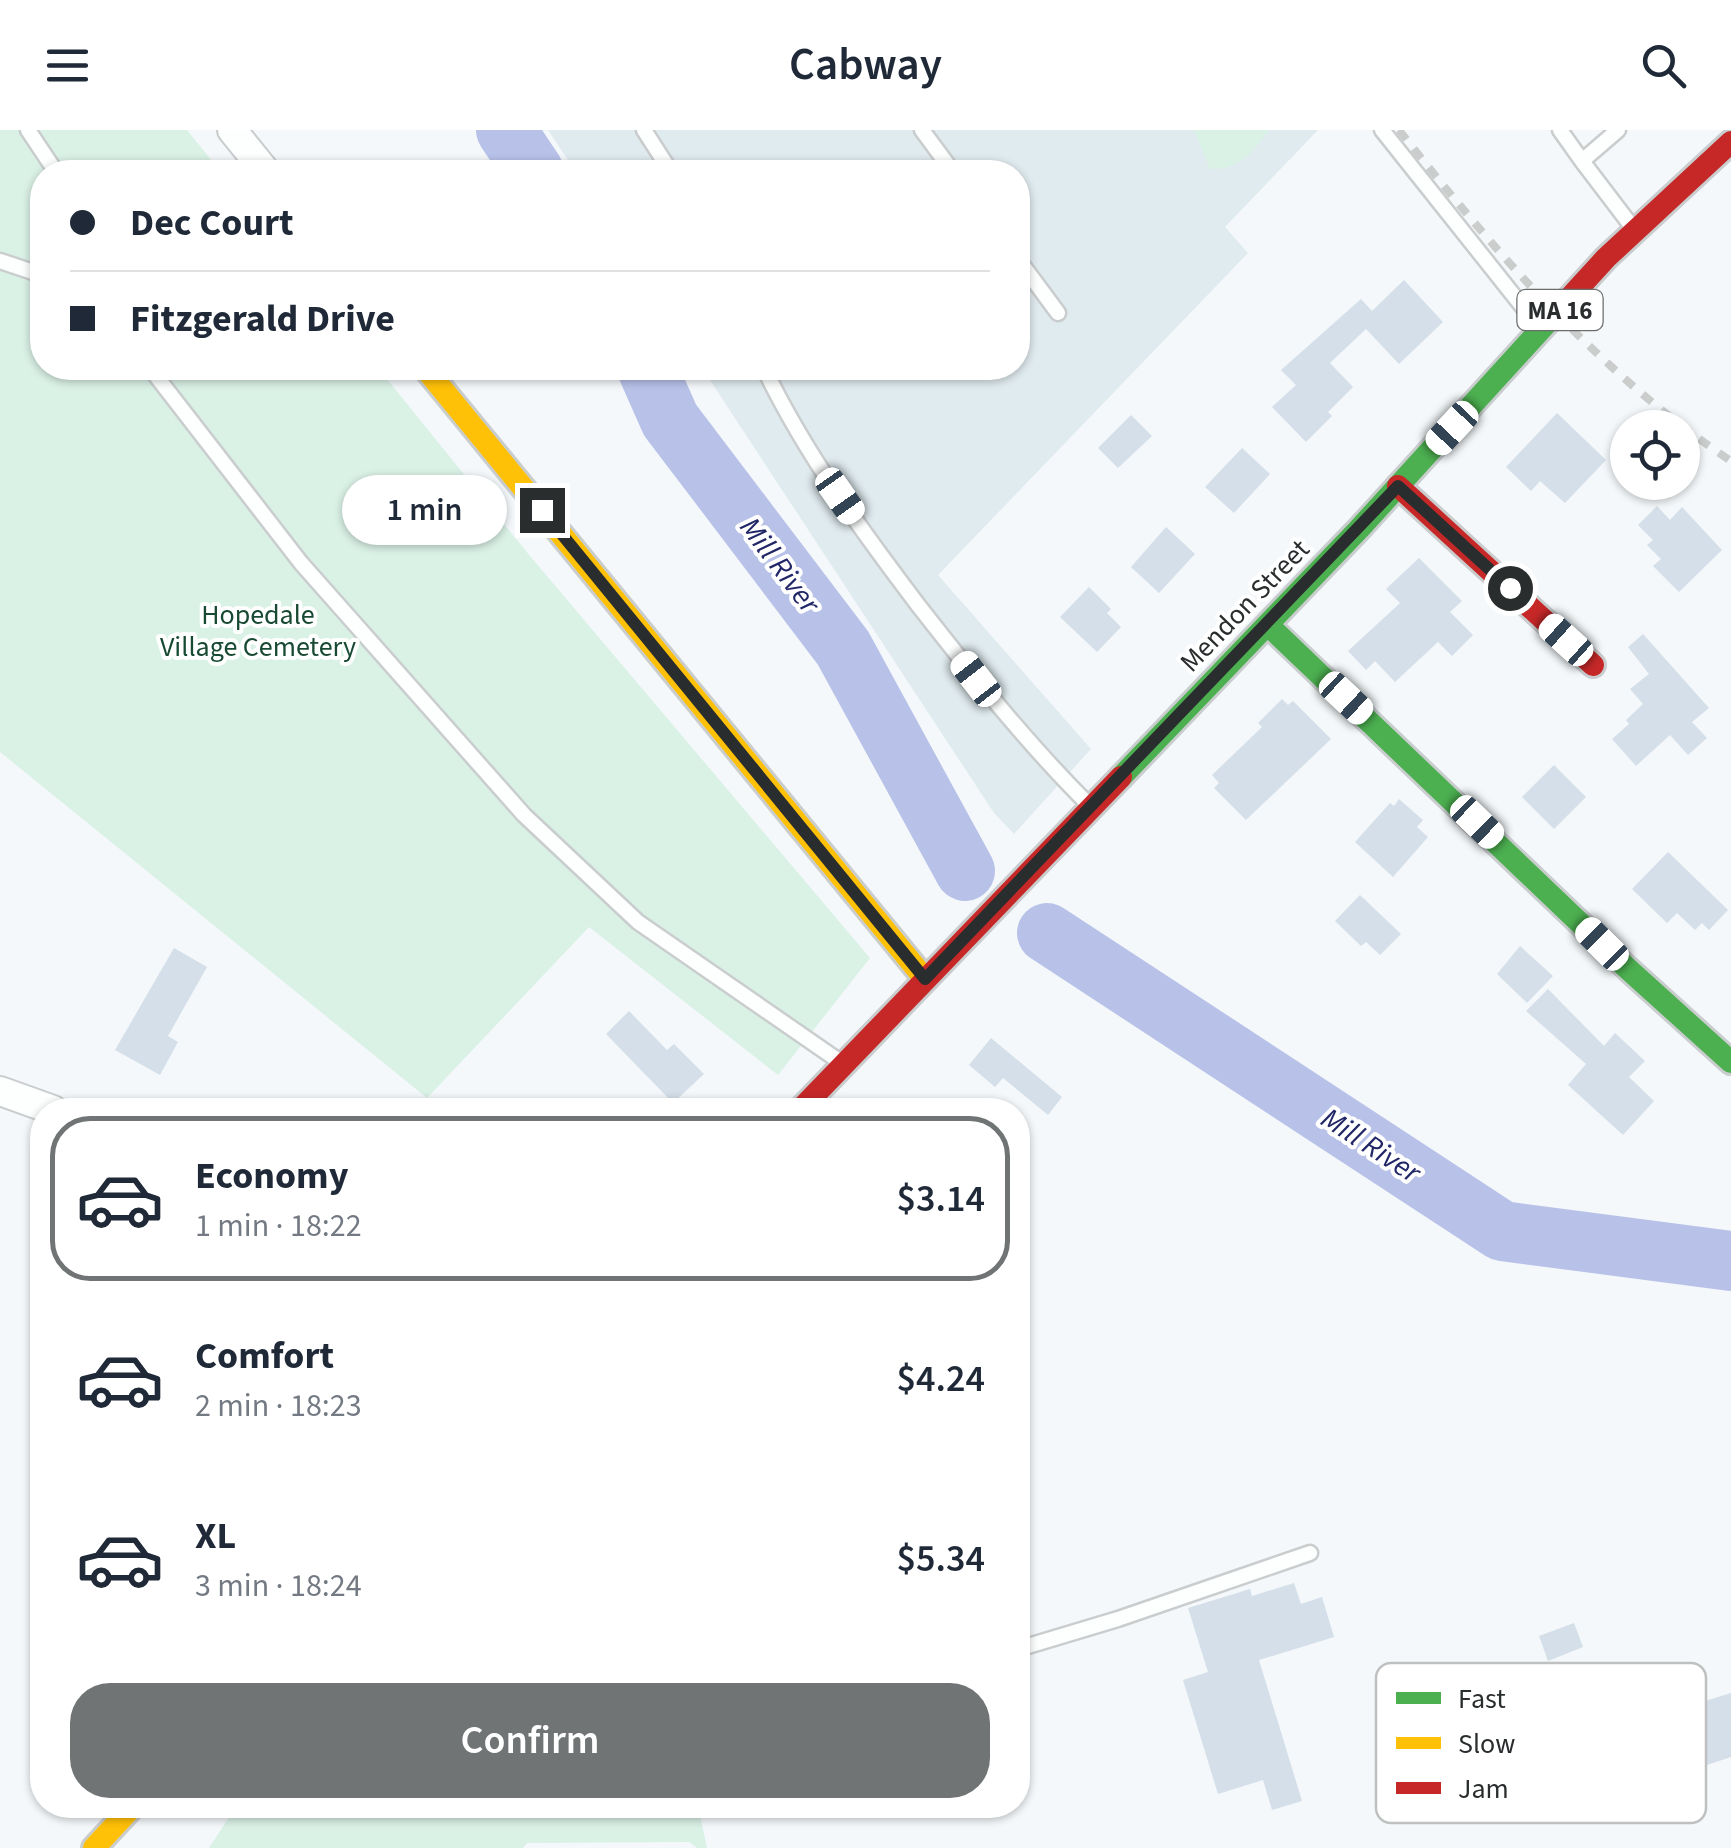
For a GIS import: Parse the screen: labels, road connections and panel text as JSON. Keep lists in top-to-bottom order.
{
  "streets": {
    "street": ["MA 16", "Mendon Street"]
  },
  "water": ["Mill River"],
  "parks": ["Hopedale Village Cemetery"],
  "legend": ["Fast", "Slow", "Jam"],
  "page": {
    "header": "Cabway",
    "banner": ["Dec Court", "Fitzgerald Drive"],
    "bubble": "1 min",
    "list": [
      {
        "name": "Economy",
        "note": "1 min · 18:22",
        "value": "$3.14"
      },
      {
        "name": "Comfort",
        "note": "2 min · 18:23",
        "value": "$4.24"
      },
      {
        "name": "XL",
        "note": "3 min · 18:24",
        "value": "$5.34"
      }
    ],
    "buttons": "Confirm"
  }
}
